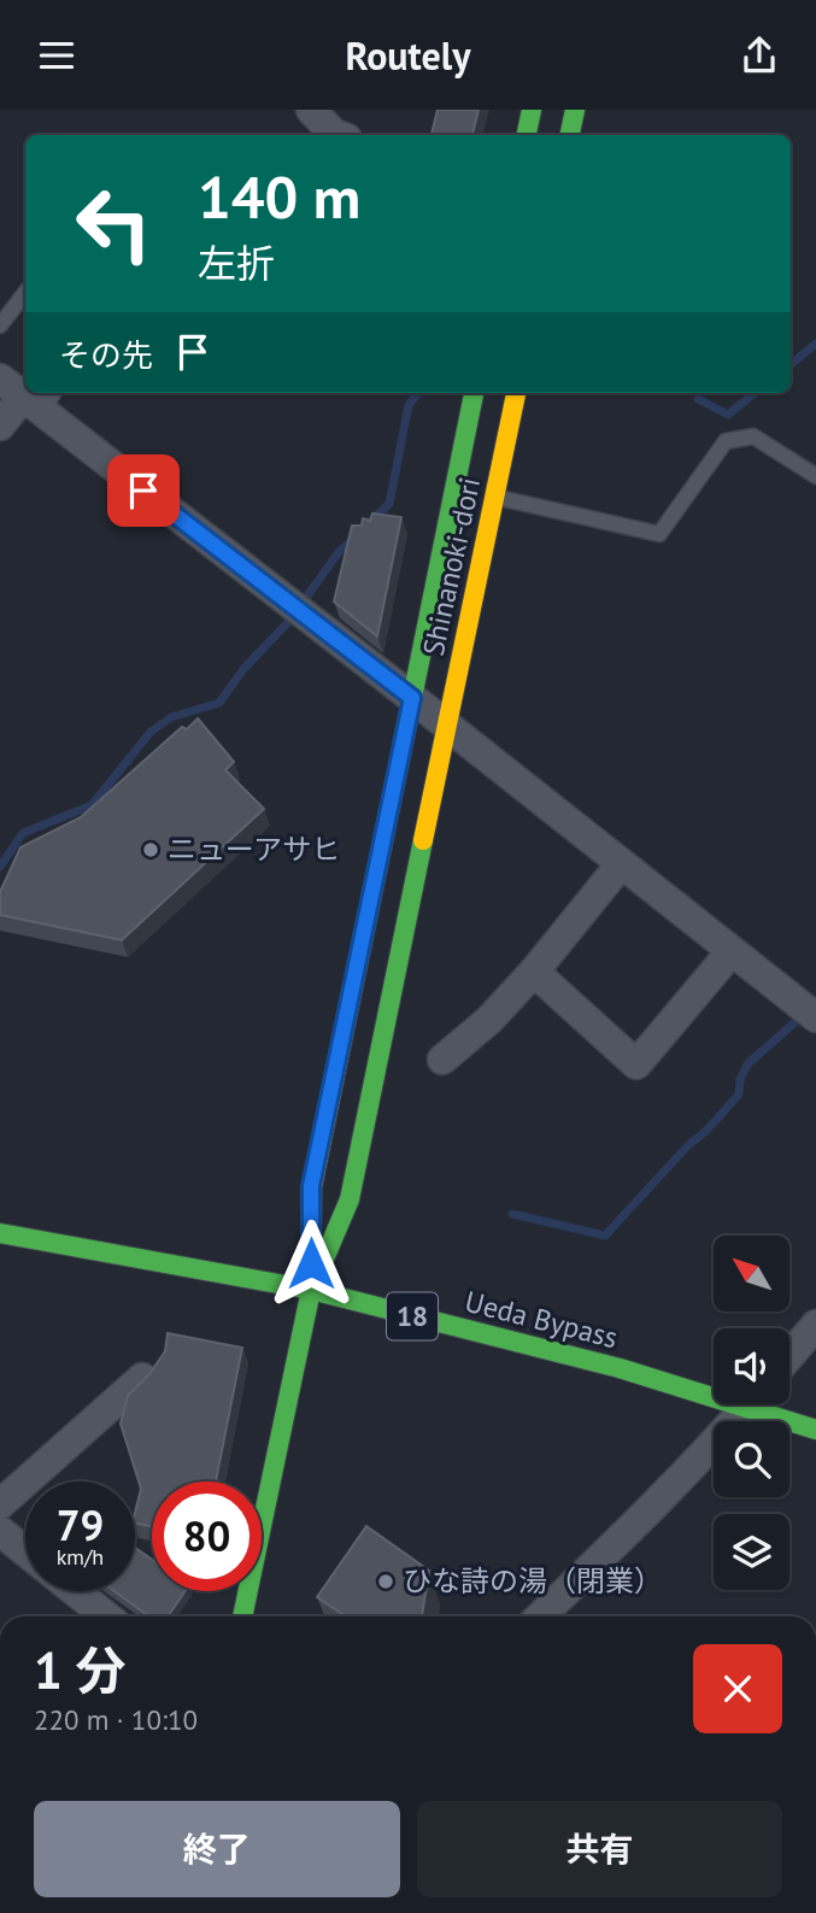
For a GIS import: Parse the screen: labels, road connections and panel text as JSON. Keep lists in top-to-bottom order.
{
  "streets": {
    "highway": ["Shinanoki-dori", "18", "Ueda Bypass"]
  },
  "crossings": [
    ["Shinanoki-dori", "Ueda Bypass"]
  ],
  "places": ["ニューアサヒ", "ひな詩の湯（閉業）"],
  "north": "top left",
  "page": {
    "header": "Routely",
    "turn": ["140 m", "左折"],
    "then": "その先",
    "speed": "79 km/h",
    "limit": "80",
    "heading": ["1 分", "220 m · 10:10"],
    "buttons": ["終了", "共有"]
  }
}
